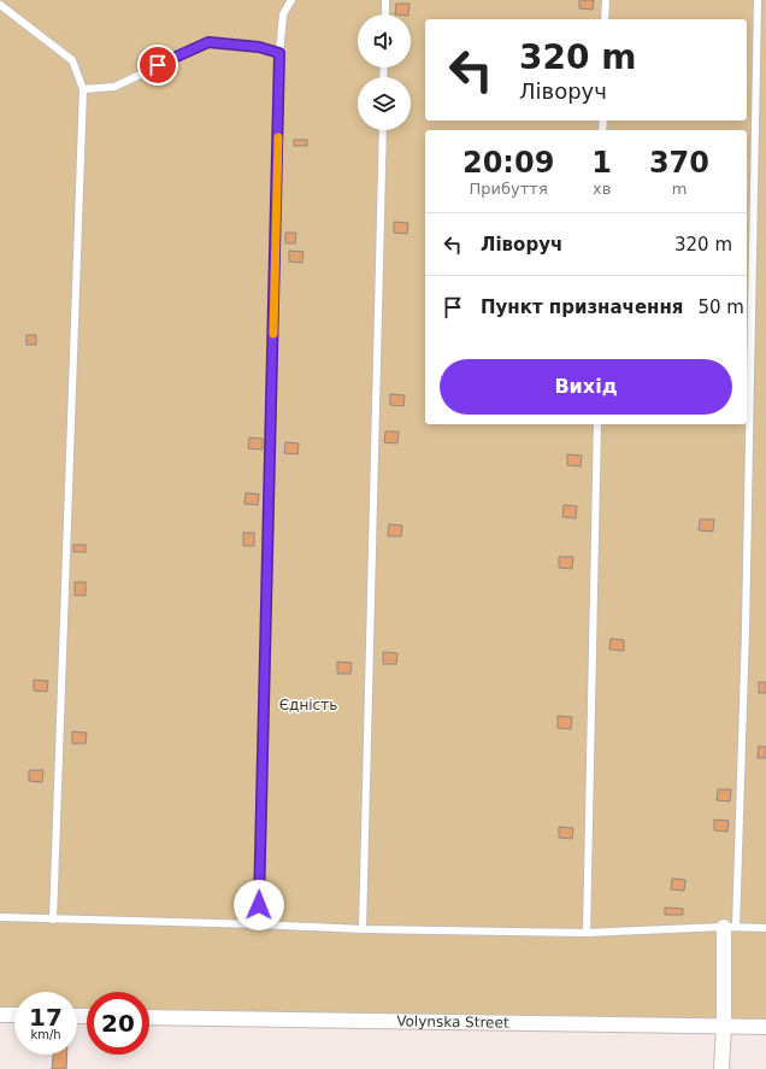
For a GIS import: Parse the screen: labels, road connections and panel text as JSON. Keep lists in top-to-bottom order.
{
  "streets": {
    "street": ["Volynska Street"]
  },
  "parks": ["Єдність"],
  "page": {
    "turn": ["320 m", "Ліворуч"],
    "eta": [
      "20:09",
      "Прибуття",
      "1",
      "хв",
      "370",
      "m"
    ],
    "list": [
      {
        "name": "Ліворуч",
        "value": "320 m"
      },
      {
        "name": "Пункт призначення",
        "value": "50 m"
      }
    ],
    "buttons": "Вихід",
    "speed": "17 km/h",
    "limit": "20"
  }
}
